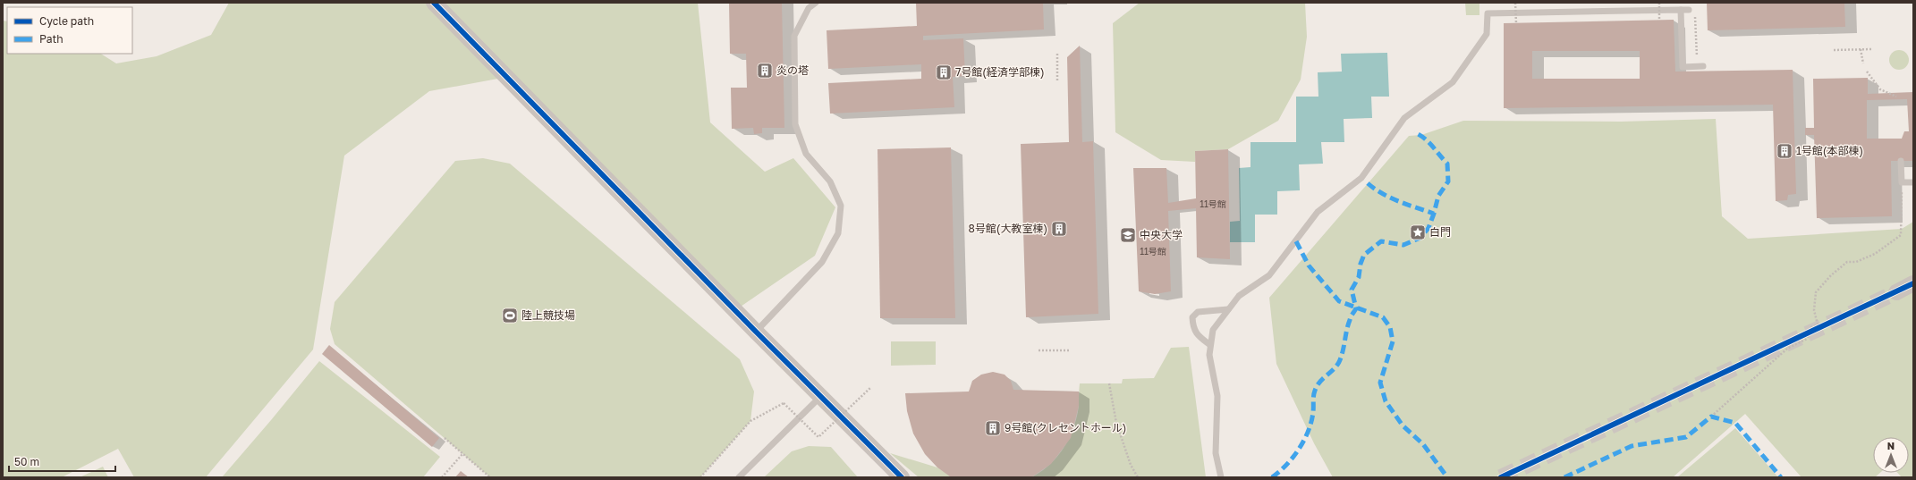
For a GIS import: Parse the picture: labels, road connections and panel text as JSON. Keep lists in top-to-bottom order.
{
  "places": {
    "building": [
      "炎の塔",
      "7号館(経済学部棟)",
      "1号館(本部棟)",
      "8号館(大教室棟)",
      "9号館(クレセントホール)"
    ],
    "place": ["白門"],
    "school or university": ["中央大学"],
    "sports": ["陸上競技場"]
  },
  "house_numbers": ["11号館", "11号館"],
  "legend": ["Cycle path", "Path"],
  "scale_bar": "50 m",
  "north": "top"
}
